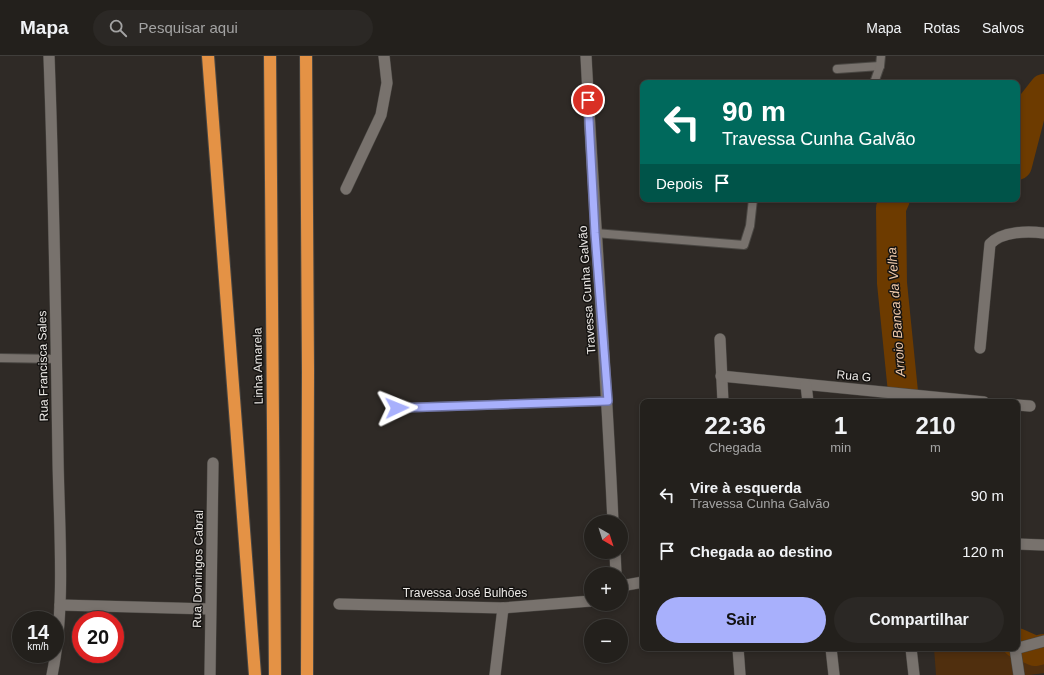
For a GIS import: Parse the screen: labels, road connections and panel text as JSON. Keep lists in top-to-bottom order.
{
  "streets": {
    "highway": ["Linha Amarela"],
    "street": [
      "Travessa Cunha Galvão",
      "Rua Francisca Sales",
      "Rua G",
      "Rua Domingos Cabral",
      "Travessa José Bulhões"
    ]
  },
  "water": ["Arroio Banca da Velha"],
  "north": "bottom right",
  "page": {
    "header": "Mapa",
    "search": "Pesquisar aqui",
    "nav": ["Mapa", "Rotas", "Salvos"],
    "turn": ["90 m", "Travessa Cunha Galvão"],
    "then": "Depois",
    "eta": [
      "22:36",
      "Chegada",
      "1",
      "min",
      "210",
      "m"
    ],
    "list": [
      {
        "name": "Vire à esquerda",
        "note": "Travessa Cunha Galvão",
        "value": "90 m"
      },
      {
        "name": "Chegada ao destino",
        "value": "120 m"
      }
    ],
    "map_buttons": ["+", "−"],
    "buttons": ["Sair", "Compartilhar"],
    "speed": "14 km/h",
    "limit": "20"
  }
}
